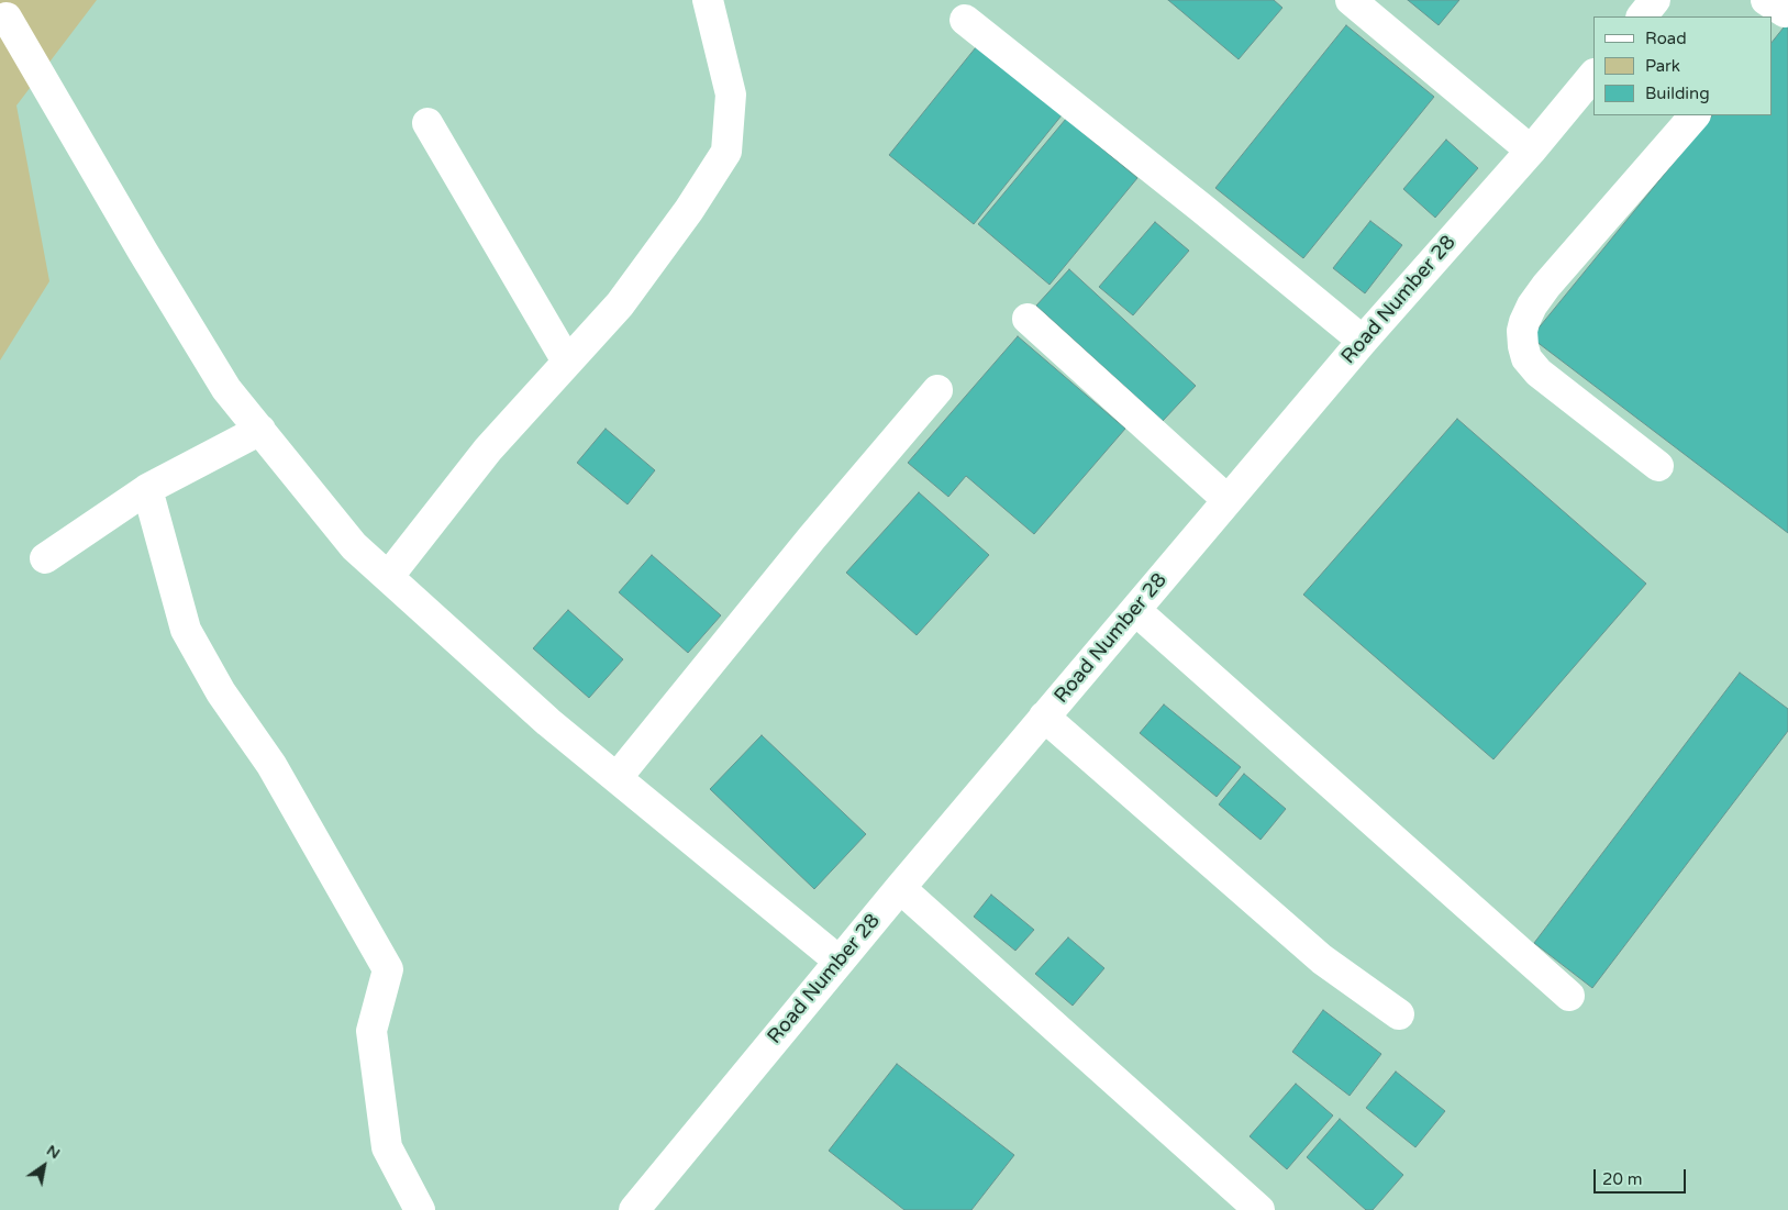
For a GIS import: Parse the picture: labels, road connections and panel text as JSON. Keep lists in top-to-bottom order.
{
  "streets": {
    "street": ["Road Number 28"]
  },
  "legend": ["Road", "Park", "Building"],
  "scale_bar": "20 m",
  "north": "top right"
}
